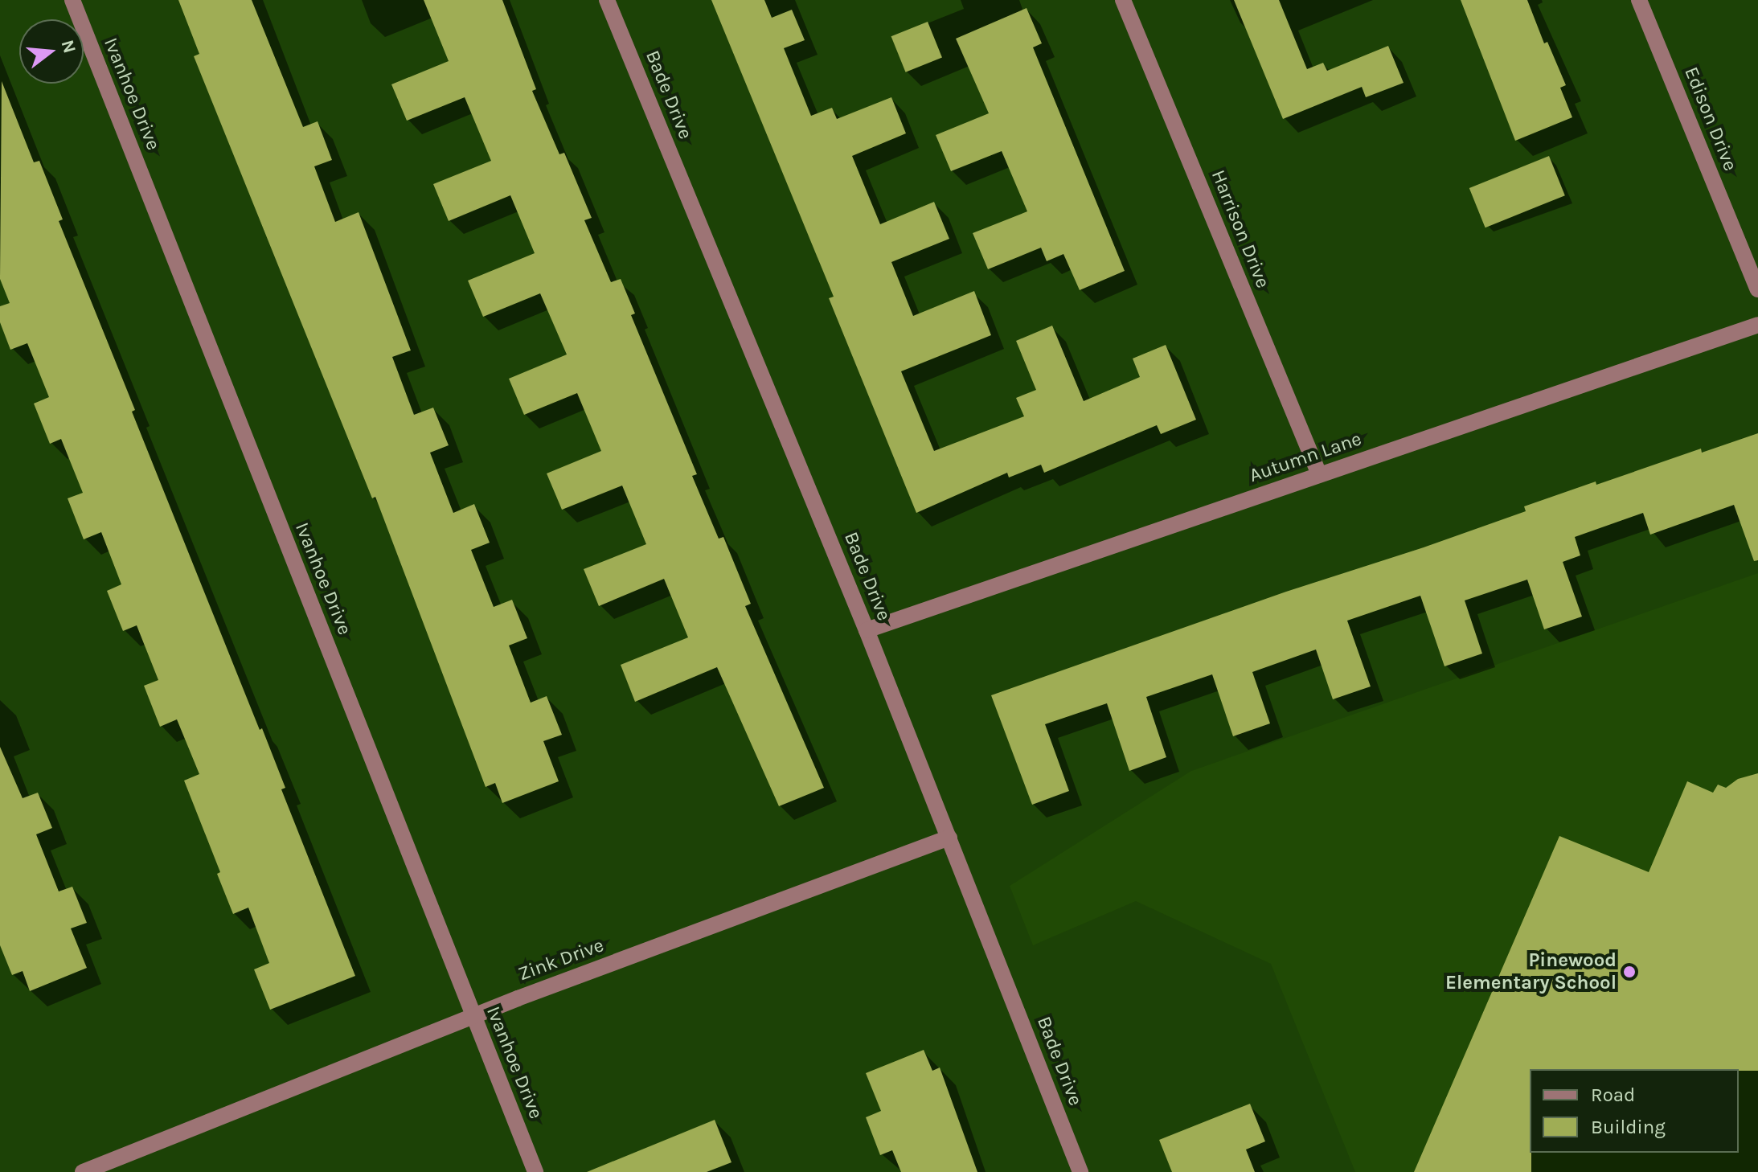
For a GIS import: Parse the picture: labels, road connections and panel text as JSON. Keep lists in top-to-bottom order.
{
  "streets": {
    "street": [
      "Ivanhoe Drive",
      "Bade Drive",
      "Edison Drive",
      "Harrison Drive",
      "Autumn Lane",
      "Zink Drive"
    ]
  },
  "crossings": [
    ["Ivanhoe Drive", "Zink Drive"],
    ["Bade Drive", "Autumn Lane"],
    ["Bade Drive", "Zink Drive"],
    ["Harrison Drive", "Autumn Lane"]
  ],
  "places": ["Pinewood Elementary School"],
  "legend": ["Road", "Building"],
  "north": "right"
}
